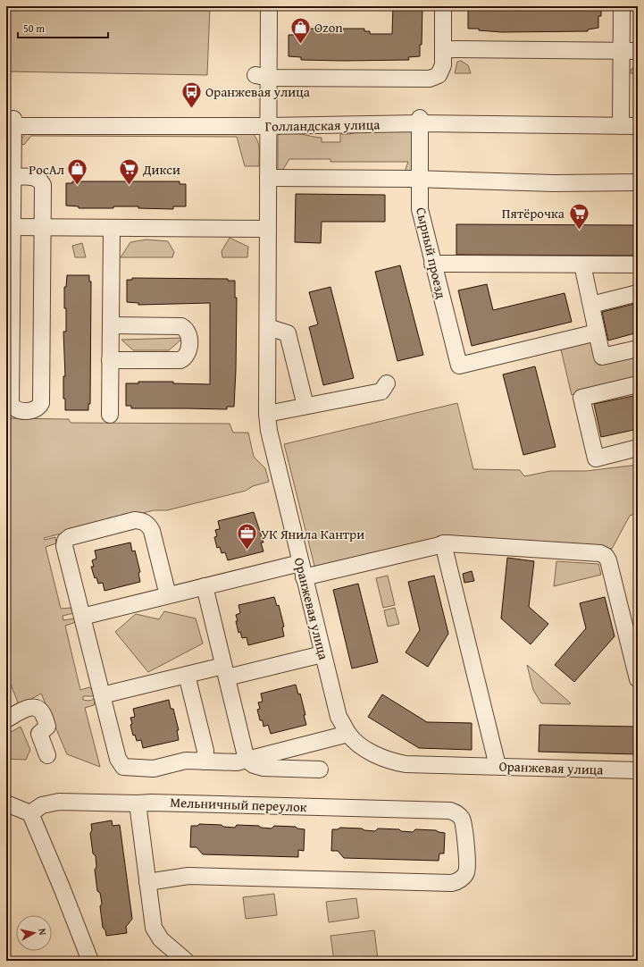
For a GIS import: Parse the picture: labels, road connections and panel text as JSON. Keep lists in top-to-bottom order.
{
  "streets": {
    "street": [
      "Голландская улица",
      "Сырный проезд",
      "Оранжевая улица",
      "Мельничный переулок"
    ]
  },
  "crossings": [
    ["Голландская улица", "Сырный проезд"],
    ["Голландская улица", "Оранжевая улица"]
  ],
  "places": {
    "shop": ["Ozon", "РосАл"],
    "bus stop": ["Оранжевая улица"],
    "supermarket": ["Дикси", "Пятёрочка"],
    "office": ["УК Янила Кантри"]
  },
  "scale_bar": "50 m",
  "north": "right"
}
